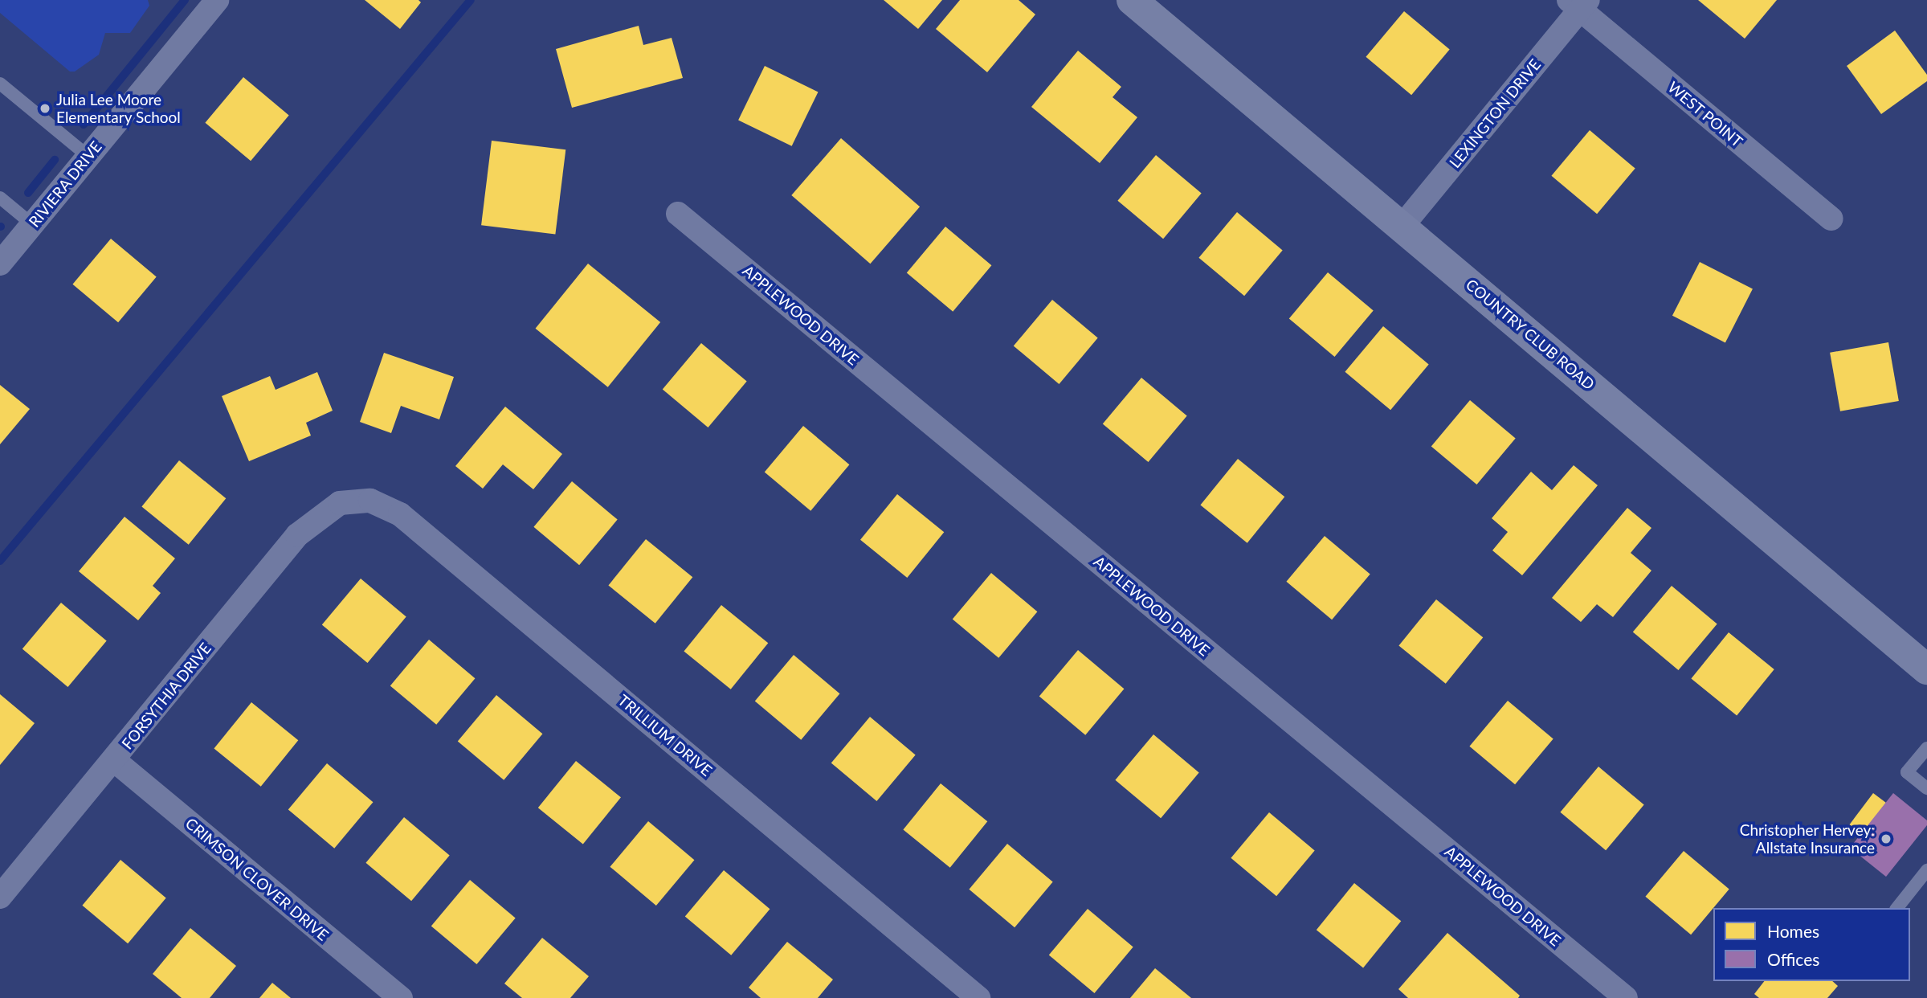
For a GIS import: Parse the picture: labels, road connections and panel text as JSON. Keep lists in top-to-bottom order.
{
  "streets": {
    "street": [
      "LEXINGTON DRIVE",
      "WEST POINT",
      "RIVIERA DRIVE",
      "APPLEWOOD DRIVE",
      "COUNTRY CLUB ROAD",
      "FORSYTHIA DRIVE",
      "TRILLIUM DRIVE",
      "CRIMSON CLOVER DRIVE"
    ]
  },
  "crossings": [
    ["LEXINGTON DRIVE", "WEST POINT"],
    ["LEXINGTON DRIVE", "COUNTRY CLUB ROAD"],
    ["FORSYTHIA DRIVE", "TRILLIUM DRIVE"],
    ["FORSYTHIA DRIVE", "CRIMSON CLOVER DRIVE"]
  ],
  "places": ["Julia Lee Moore Elementary School", "Christopher Hervey: Allstate Insurance"],
  "legend": ["Homes", "Offices"]
}
